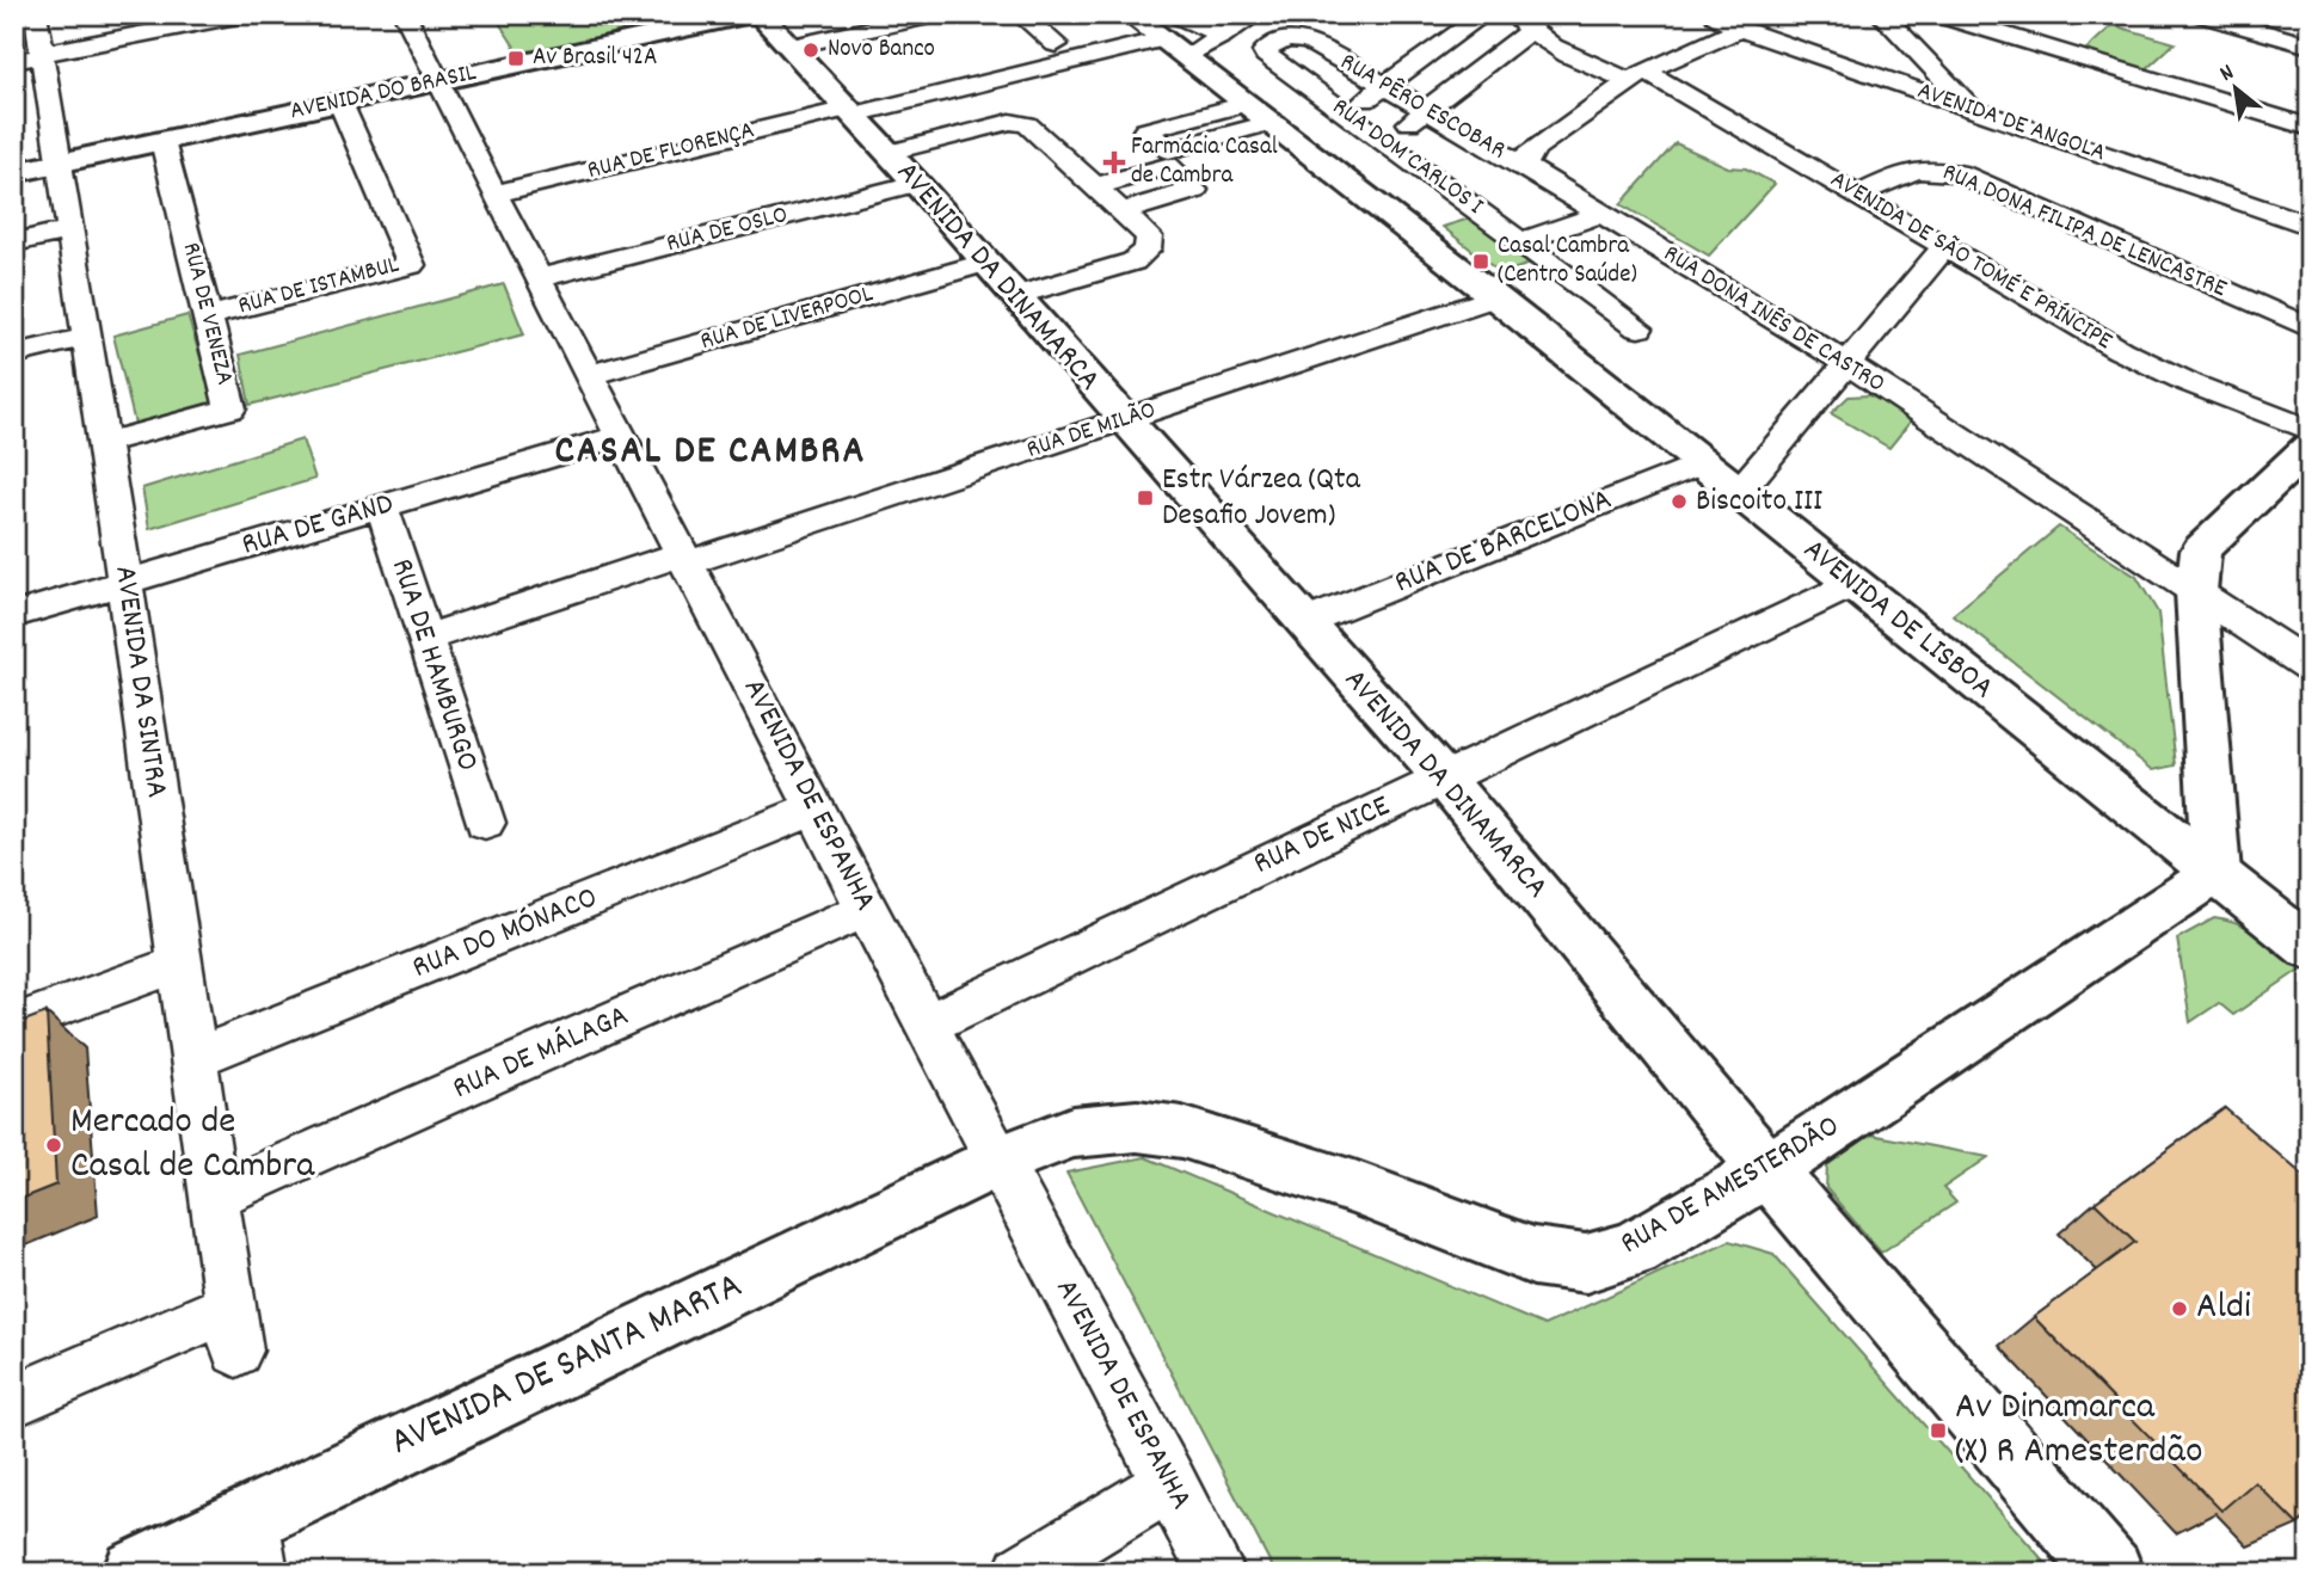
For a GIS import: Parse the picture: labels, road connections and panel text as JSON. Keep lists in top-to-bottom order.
{
  "streets": {
    "main road": [
      "AVENIDA DO BRASIL",
      "AVENIDA DA DINAMARCA",
      "AVENIDA DE LISBOA",
      "RUA DE AMESTERDÃO",
      "AVENIDA DE SANTA MARTA"
    ],
    "street": [
      "RUA PÊRO ESCOBAR",
      "AVENIDA DE ANGOLA",
      "RUA DE FLORENÇA",
      "RUA DOM CARLOS I",
      "RUA DE OSLO",
      "RUA DONA FILIPA DE LENCASTRE",
      "AVENIDA DE SÃO TOMÉ E PRÍNCIPE",
      "RUA DE ISTAMBUL",
      "RUA DE VENEZA",
      "RUA DE LIVERPOOL",
      "RUA DONA INÊS DE CASTRO",
      "RUA DE MILÃO",
      "RUA DE GAND",
      "RUA DE BARCELONA",
      "RUA DE HAMBURGO",
      "AVENIDA DA SINTRA",
      "AVENIDA DE ESPANHA",
      "RUA DE NICE",
      "RUA DO MÓNACO",
      "RUA DE MÁLAGA"
    ]
  },
  "crossings": [
    ["AVENIDA DO BRASIL", "RUA DE ISTAMBUL"],
    ["AVENIDA DO BRASIL", "RUA DE VENEZA"],
    ["AVENIDA DO BRASIL", "AVENIDA DA SINTRA"],
    ["AVENIDA DO BRASIL", "AVENIDA DE ESPANHA"],
    ["RUA PÊRO ESCOBAR", "RUA DOM CARLOS I"],
    ["RUA PÊRO ESCOBAR", "RUA DONA INÊS DE CASTRO"],
    ["RUA DE FLORENÇA", "AVENIDA DA DINAMARCA"],
    ["RUA DE FLORENÇA", "AVENIDA DE ESPANHA"],
    ["RUA DE OSLO", "AVENIDA DA DINAMARCA"],
    ["RUA DE OSLO", "AVENIDA DE ESPANHA"],
    ["RUA DONA FILIPA DE LENCASTRE", "AVENIDA DE SÃO TOMÉ E PRÍNCIPE"],
    ["AVENIDA DA DINAMARCA", "RUA DE LIVERPOOL"],
    ["AVENIDA DA DINAMARCA", "RUA DE MILÃO"],
    ["AVENIDA DA DINAMARCA", "RUA DE BARCELONA"],
    ["AVENIDA DA DINAMARCA", "RUA DE NICE"],
    ["AVENIDA DA DINAMARCA", "RUA DE AMESTERDÃO"],
    ["RUA DE ISTAMBUL", "RUA DE VENEZA"],
    ["RUA DE VENEZA", "AVENIDA DA SINTRA"],
    ["RUA DE LIVERPOOL", "AVENIDA DE ESPANHA"],
    ["RUA DE MILÃO", "AVENIDA DE LISBOA"],
    ["RUA DE MILÃO", "RUA DE HAMBURGO"],
    ["RUA DE MILÃO", "AVENIDA DE ESPANHA"],
    ["RUA DE GAND", "RUA DE HAMBURGO"],
    ["RUA DE GAND", "AVENIDA DA SINTRA"],
    ["RUA DE GAND", "AVENIDA DE ESPANHA"],
    ["RUA DE BARCELONA", "AVENIDA DE LISBOA"],
    ["AVENIDA DE LISBOA", "RUA DE NICE"],
    ["AVENIDA DE LISBOA", "RUA DE AMESTERDÃO"],
    ["AVENIDA DA SINTRA", "RUA DO MÓNACO"],
    ["AVENIDA DA SINTRA", "RUA DE MÁLAGA"],
    ["AVENIDA DE ESPANHA", "RUA DE NICE"],
    ["AVENIDA DE ESPANHA", "RUA DO MÓNACO"],
    ["AVENIDA DE ESPANHA", "RUA DE MÁLAGA"],
    ["AVENIDA DE ESPANHA", "RUA DE AMESTERDÃO"],
    ["AVENIDA DE ESPANHA", "AVENIDA DE SANTA MARTA"],
    ["RUA DE AMESTERDÃO", "AVENIDA DE SANTA MARTA"]
  ],
  "districts": ["CASAL DE CAMBRA"],
  "places": {
    "other": [
      "Novo Banco",
      "Biscoito III",
      "Mercado de Casal de Cambra",
      "Aldi"
    ],
    "transit": [
      "Av Brasil 42A",
      "Casal Cambra (Centro Saúde)",
      "Estr Várzea (Qta Desafio Jovem)",
      "Av Dinamarca (X) R Amesterdão"
    ],
    "health": ["Farmácia Casal de Cambra"]
  },
  "north": "top left"
}
